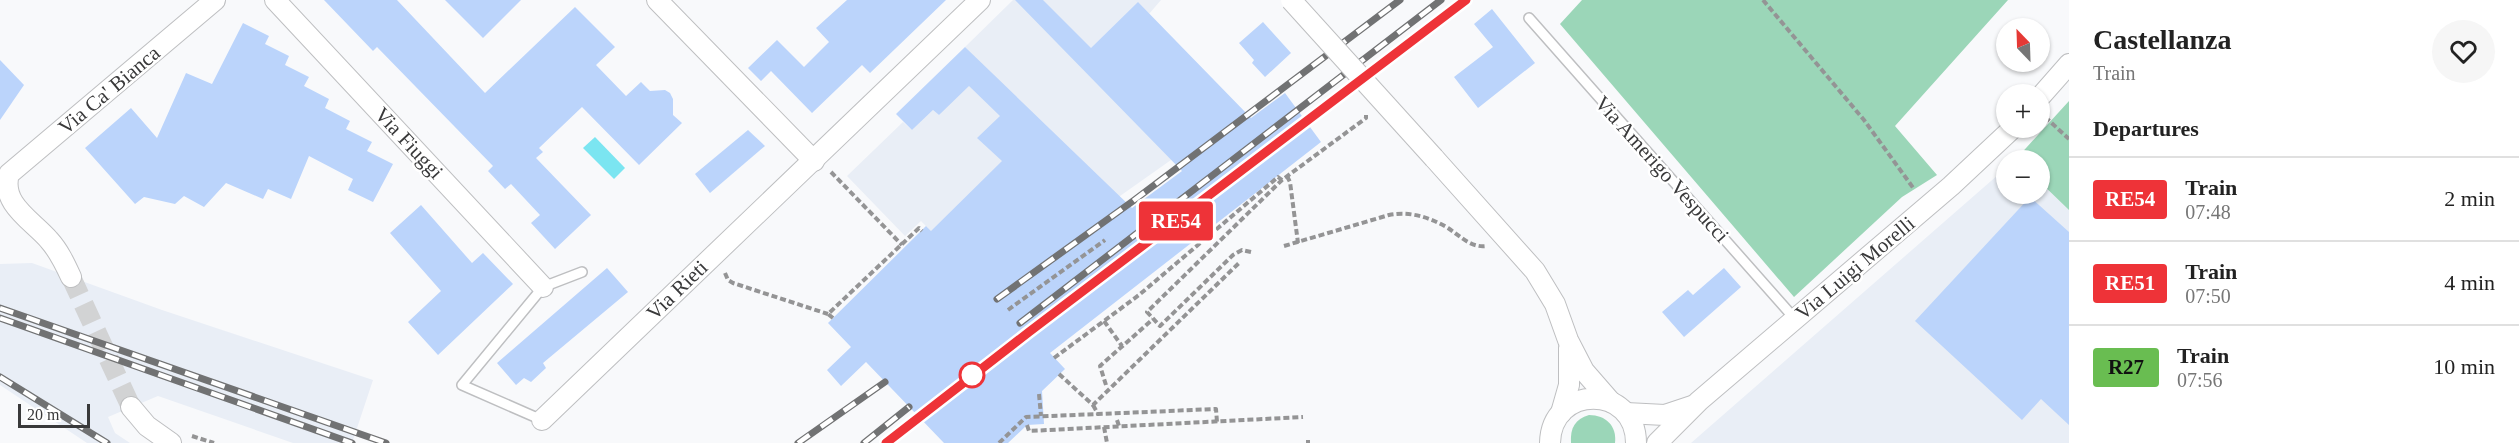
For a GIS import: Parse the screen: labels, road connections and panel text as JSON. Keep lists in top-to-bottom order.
{
  "streets": {
    "street": [
      "Via Ca' Bianca",
      "Via Fiuggi",
      "Via Luigi Morelli",
      "Via Rieti"
    ],
    "lane": ["Via Amerigo Vespucci"]
  },
  "crossings": [
    ["Via Amerigo Vespucci", "Via Luigi Morelli"]
  ],
  "scale_bar": "20 m",
  "north": "top left",
  "page": {
    "on_map": "RE54",
    "heading": [
      ["Castellanza", "Train"],
      "Departures"
    ],
    "map_buttons": ["+", "−"],
    "list": [
      {
        "mark": "RE54",
        "name": "Train",
        "note": "07:48",
        "value": "2 min"
      },
      {
        "mark": "RE51",
        "name": "Train",
        "note": "07:50",
        "value": "4 min"
      },
      {
        "mark": "R27",
        "name": "Train",
        "note": "07:56",
        "value": "10 min"
      }
    ],
    "scale": "20 m"
  }
}
